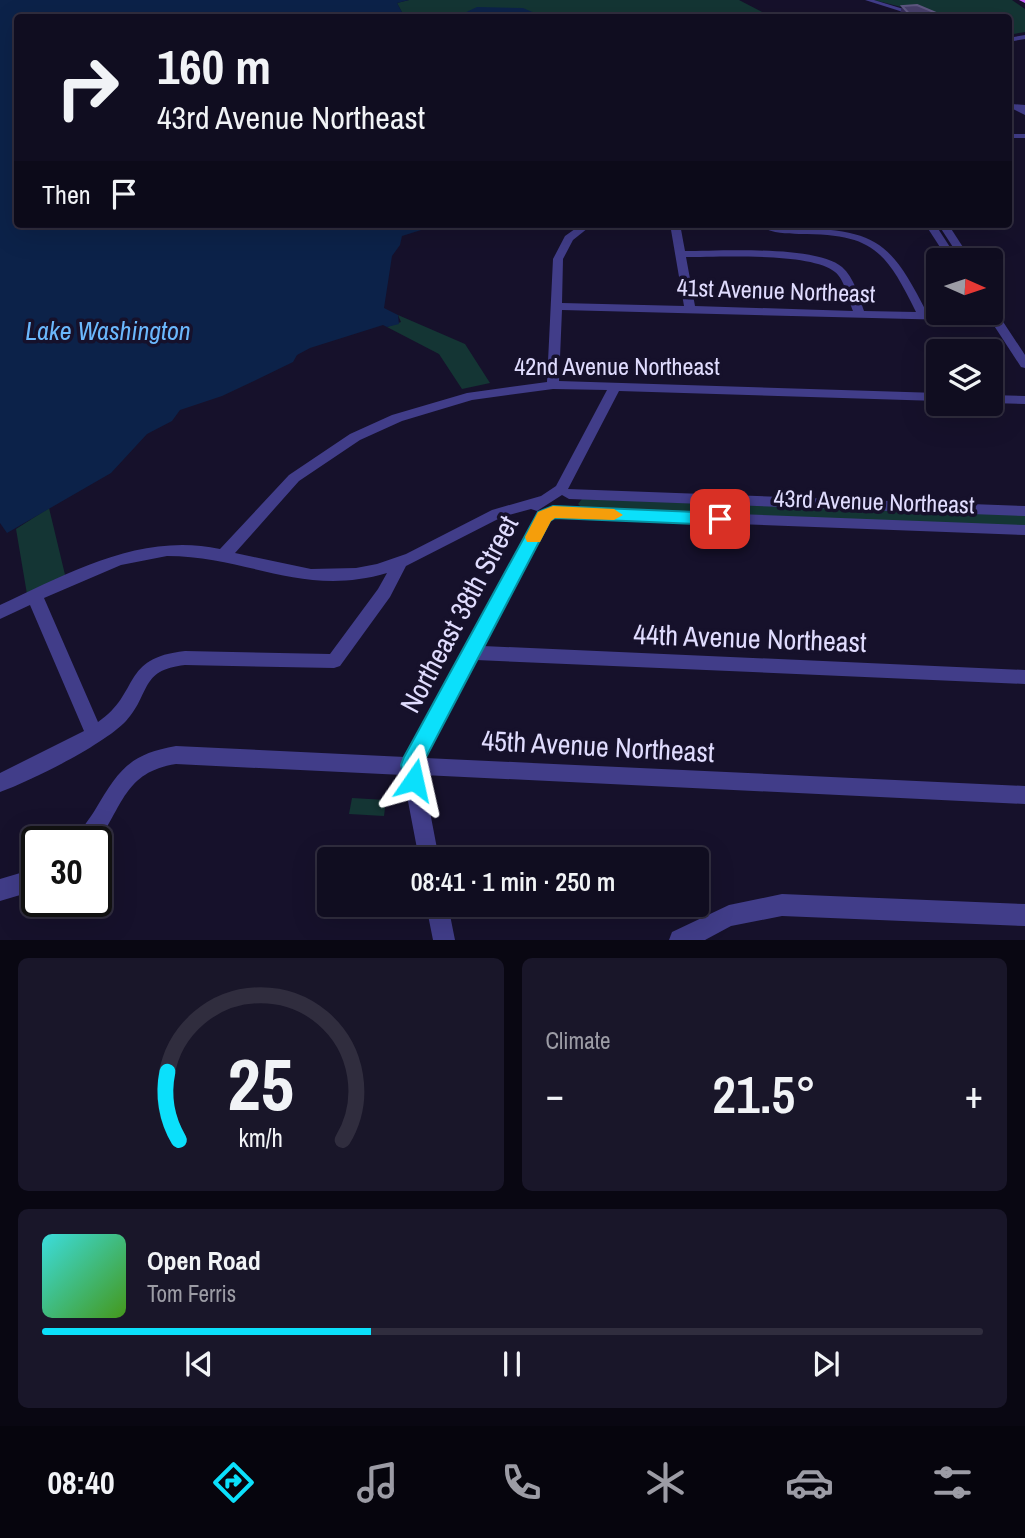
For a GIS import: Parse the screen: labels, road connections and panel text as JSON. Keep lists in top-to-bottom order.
{
  "streets": {
    "street": [
      "41st Avenue Northeast",
      "42nd Avenue Northeast",
      "43rd Avenue Northeast",
      "Northeast 38th Street",
      "44th Avenue Northeast",
      "45th Avenue Northeast"
    ]
  },
  "crossings": [
    ["42nd Avenue Northeast", "43rd Avenue Northeast"],
    ["42nd Avenue Northeast", "Northeast 38th Street"],
    ["43rd Avenue Northeast", "Northeast 38th Street"],
    ["Northeast 38th Street", "44th Avenue Northeast"],
    ["Northeast 38th Street", "45th Avenue Northeast"]
  ],
  "water": ["Lake Washington"],
  "north": "right",
  "page": {
    "turn": ["160 m", "43rd Avenue Northeast"],
    "then": "Then",
    "limit": "30",
    "trip": "08:41 · 1 min · 250 m",
    "tile": "Climate",
    "heat": ["−", "21.5°", "+"],
    "song": ["Open Road", "Tom Ferris"],
    "tabs": "08:40",
    "gauge": ["25", "km/h"]
  }
}
